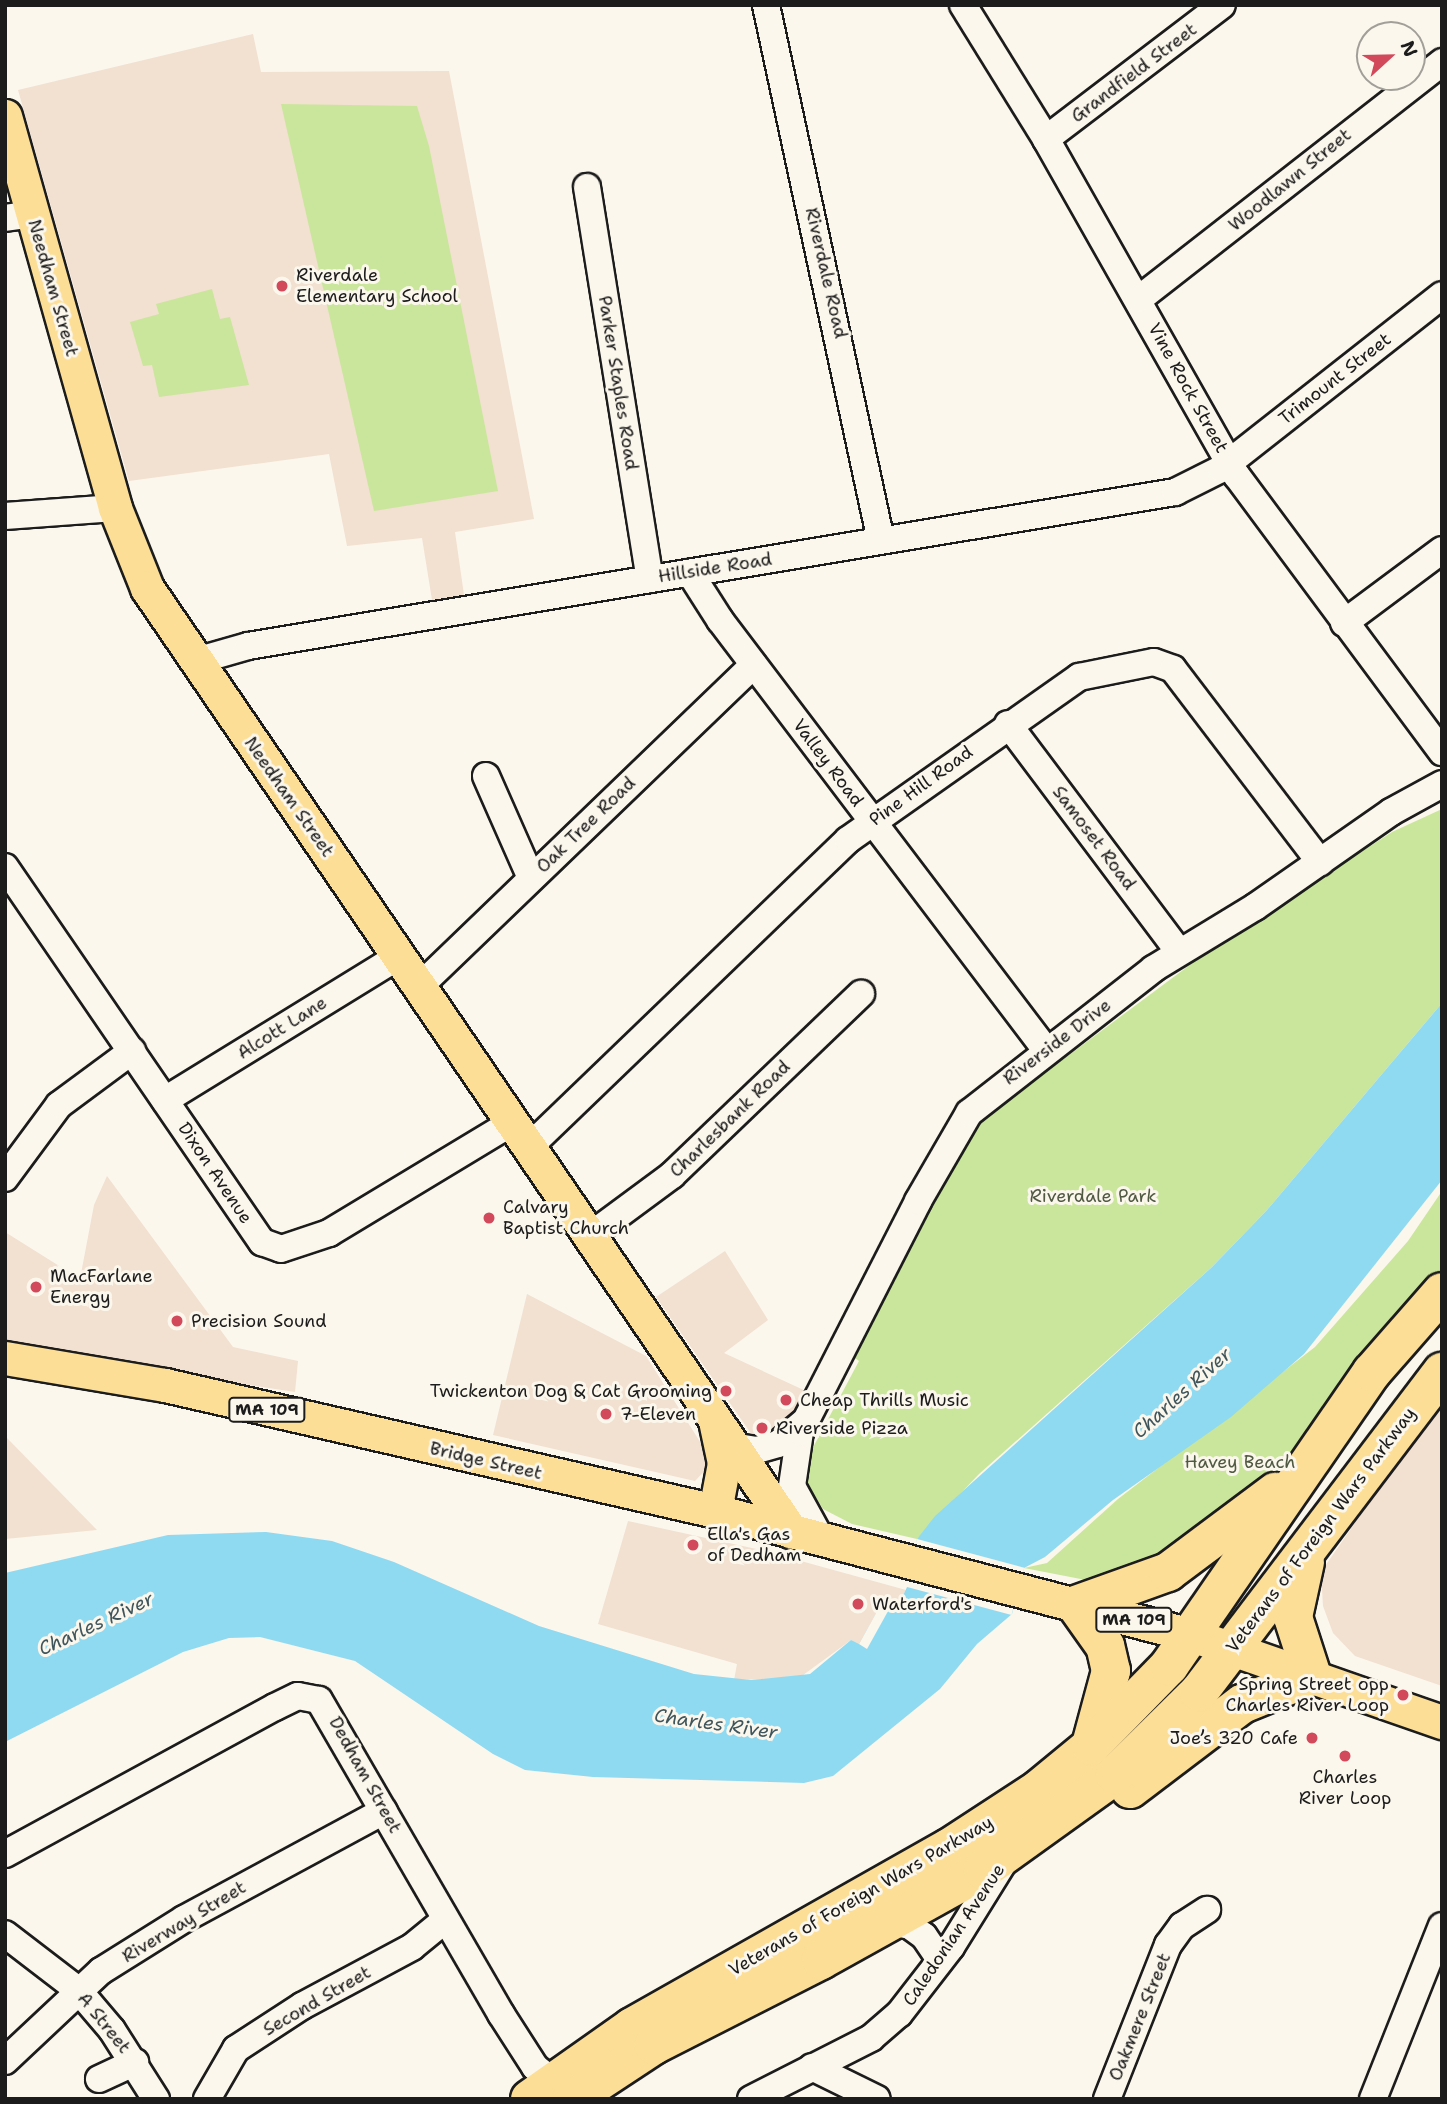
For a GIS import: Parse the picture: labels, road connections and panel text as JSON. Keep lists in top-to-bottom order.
{
  "streets": {
    "highway": ["Veterans of Foreign Wars Parkway"],
    "main road": ["Needham Street", "MA 109", "Bridge Street"],
    "street": [
      "Grandfield Street",
      "Woodlawn Street",
      "Riverdale Road",
      "Trimount Street",
      "Parker Staples Road",
      "Vine Rock Street",
      "Hillside Road",
      "Valley Road",
      "Pine Hill Road",
      "Oak Tree Road",
      "Samoset Road",
      "Alcott Lane",
      "Riverside Drive",
      "Charlesbank Road",
      "Dixon Avenue",
      "Dedham Street",
      "Riverway Street",
      "Caledonian Avenue",
      "Second Street",
      "Oakmere Street",
      "A Street"
    ]
  },
  "crossings": [
    ["Grandfield Street", "Vine Rock Street"],
    ["Woodlawn Street", "Vine Rock Street"],
    ["Riverdale Road", "Hillside Road"],
    ["Needham Street", "Hillside Road"],
    ["Needham Street", "Pine Hill Road"],
    ["Needham Street", "Oak Tree Road"],
    ["Needham Street", "Alcott Lane"],
    ["Needham Street", "Riverside Drive"],
    ["Needham Street", "Charlesbank Road"],
    ["Needham Street", "Dixon Avenue"],
    ["Needham Street", "Bridge Street"],
    ["Trimount Street", "Vine Rock Street"],
    ["Trimount Street", "Hillside Road"],
    ["Parker Staples Road", "Hillside Road"],
    ["Vine Rock Street", "Hillside Road"],
    ["Hillside Road", "Valley Road"],
    ["Valley Road", "Pine Hill Road"],
    ["Valley Road", "Oak Tree Road"],
    ["Valley Road", "Riverside Drive"],
    ["Pine Hill Road", "Samoset Road"],
    ["Pine Hill Road", "Riverside Drive"],
    ["Pine Hill Road", "Dixon Avenue"],
    ["Samoset Road", "Riverside Drive"],
    ["Alcott Lane", "Dixon Avenue"],
    ["Riverside Drive", "Bridge Street"],
    ["MA 109", "Bridge Street"],
    ["MA 109", "Veterans of Foreign Wars Parkway"],
    ["Veterans of Foreign Wars Parkway", "Dedham Street"],
    ["Veterans of Foreign Wars Parkway", "Caledonian Avenue"],
    ["Dedham Street", "Riverway Street"],
    ["Dedham Street", "Second Street"],
    ["Riverway Street", "A Street"]
  ],
  "water": ["Charles River"],
  "parks": ["Riverdale Park", "Havey Beach"],
  "places": [
    "Riverdale Elementary School",
    "Calvary Baptist Church",
    "MacFarlane Energy",
    "Precision Sound",
    "Twickenton Dog & Cat Grooming",
    "Cheap Thrills Music",
    "7-Eleven",
    "Riverside Pizza",
    "Ella's Gas of Dedham",
    "Waterford's",
    "Spring Street opp Charles River Loop",
    "Joe’s 320 Cafe",
    "Charles River Loop"
  ],
  "north": "right"
}
